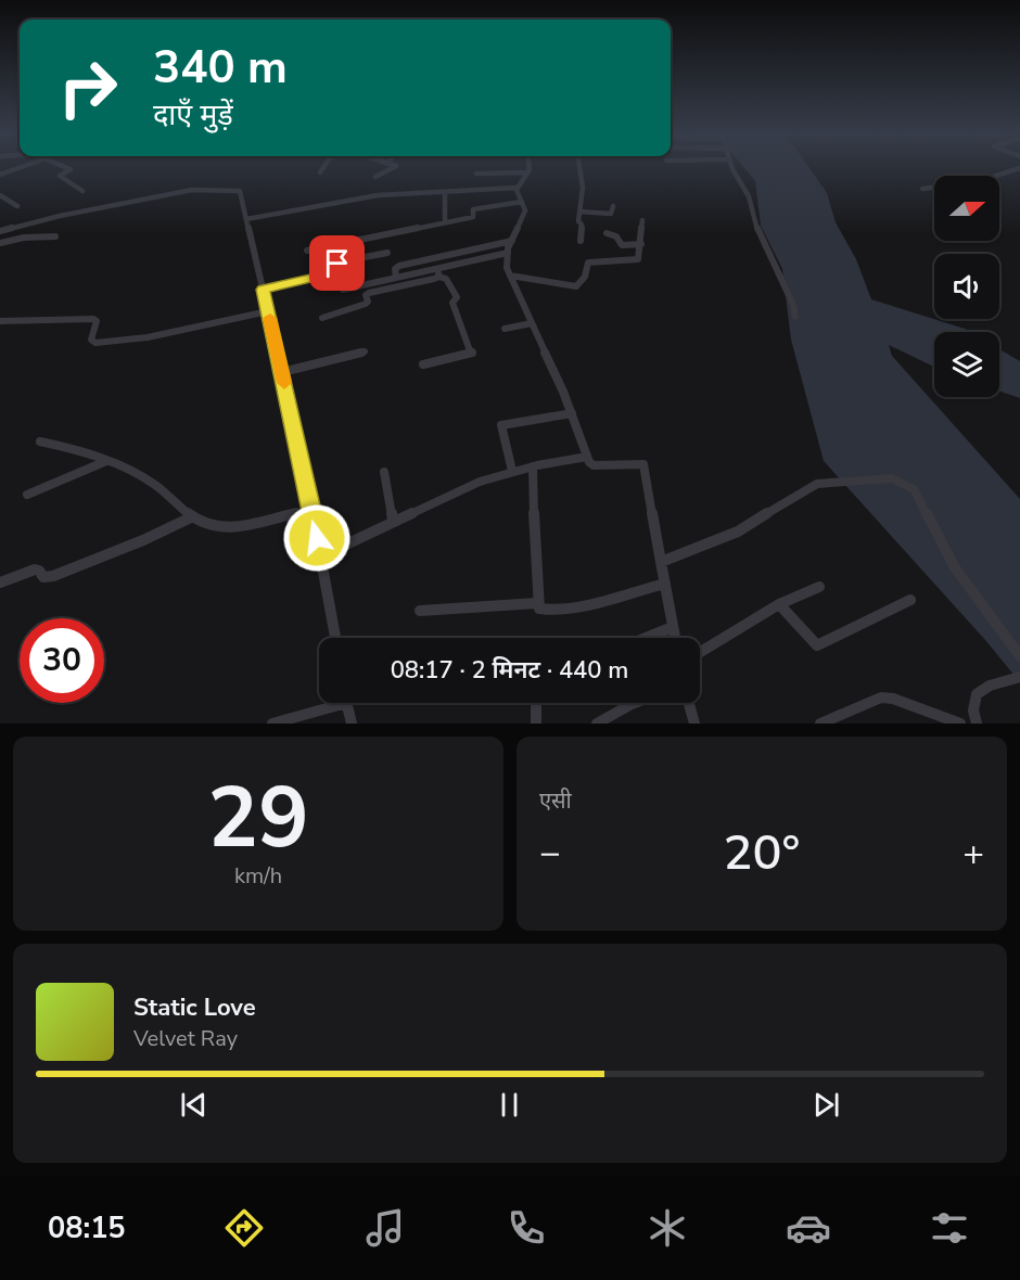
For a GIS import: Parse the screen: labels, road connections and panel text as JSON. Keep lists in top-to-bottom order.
{
  "north": "right",
  "page": {
    "turn": ["340 m", "दाएँ मुड़ें"],
    "limit": "30",
    "trip": "08:17 · 2 मिनट · 440 m",
    "tile": [
      ["29", "km/h"],
      "एसी"
    ],
    "heat": ["−", "20°", "+"],
    "song": ["Static Love", "Velvet Ray"],
    "tabs": "08:15"
  }
}
